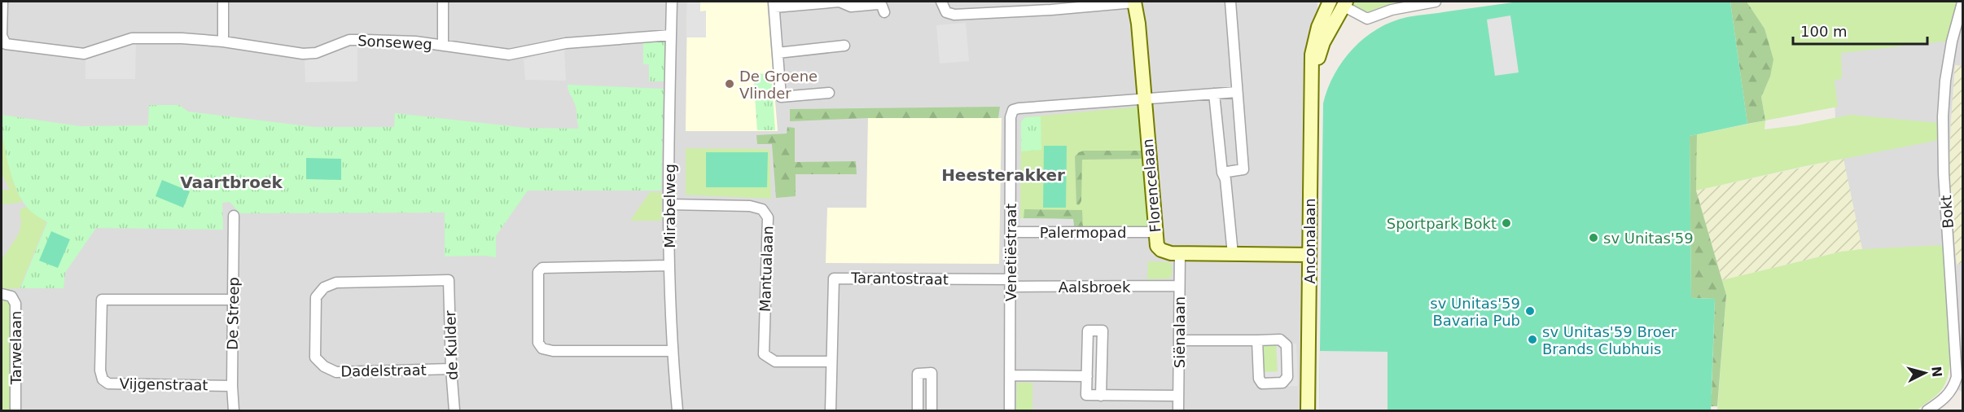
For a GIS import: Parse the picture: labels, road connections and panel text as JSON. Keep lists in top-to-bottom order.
{
  "streets": {
    "street": [
      "Sonseweg",
      "Florencelaan",
      "Mirabelweg",
      "Bokt",
      "Palermopad",
      "Anconalaan",
      "Venetiëstraat",
      "Mantualaan",
      "Tarantostraat",
      "Aalsbroek",
      "De Streep",
      "Siënalaan",
      "de Kulder",
      "Tarwelaan",
      "Dadelstraat",
      "Vijgenstraat"
    ]
  },
  "crossings": [
    ["Sonseweg", "Mirabelweg"],
    ["Florencelaan", "Palermopad"],
    ["Florencelaan", "Anconalaan"],
    ["Florencelaan", "Venetiëstraat"],
    ["Florencelaan", "Siënalaan"],
    ["Mirabelweg", "Mantualaan"],
    ["Palermopad", "Venetiëstraat"],
    ["Venetiëstraat", "Tarantostraat"],
    ["Venetiëstraat", "Aalsbroek"],
    ["Mantualaan", "Tarantostraat"],
    ["Tarantostraat", "Aalsbroek"],
    ["Aalsbroek", "Siënalaan"],
    ["De Streep", "Vijgenstraat"],
    ["de Kulder", "Dadelstraat"]
  ],
  "districts": ["Heesterakker", "Vaartbroek"],
  "places": [
    "De Groene Vlinder",
    "Sportpark Bokt",
    "sv Unitas'59",
    "sv Unitas'59 Bavaria Pub",
    "sv Unitas'59 Broer Brands Clubhuis"
  ],
  "scale_bar": "100 m",
  "north": "right"
}
